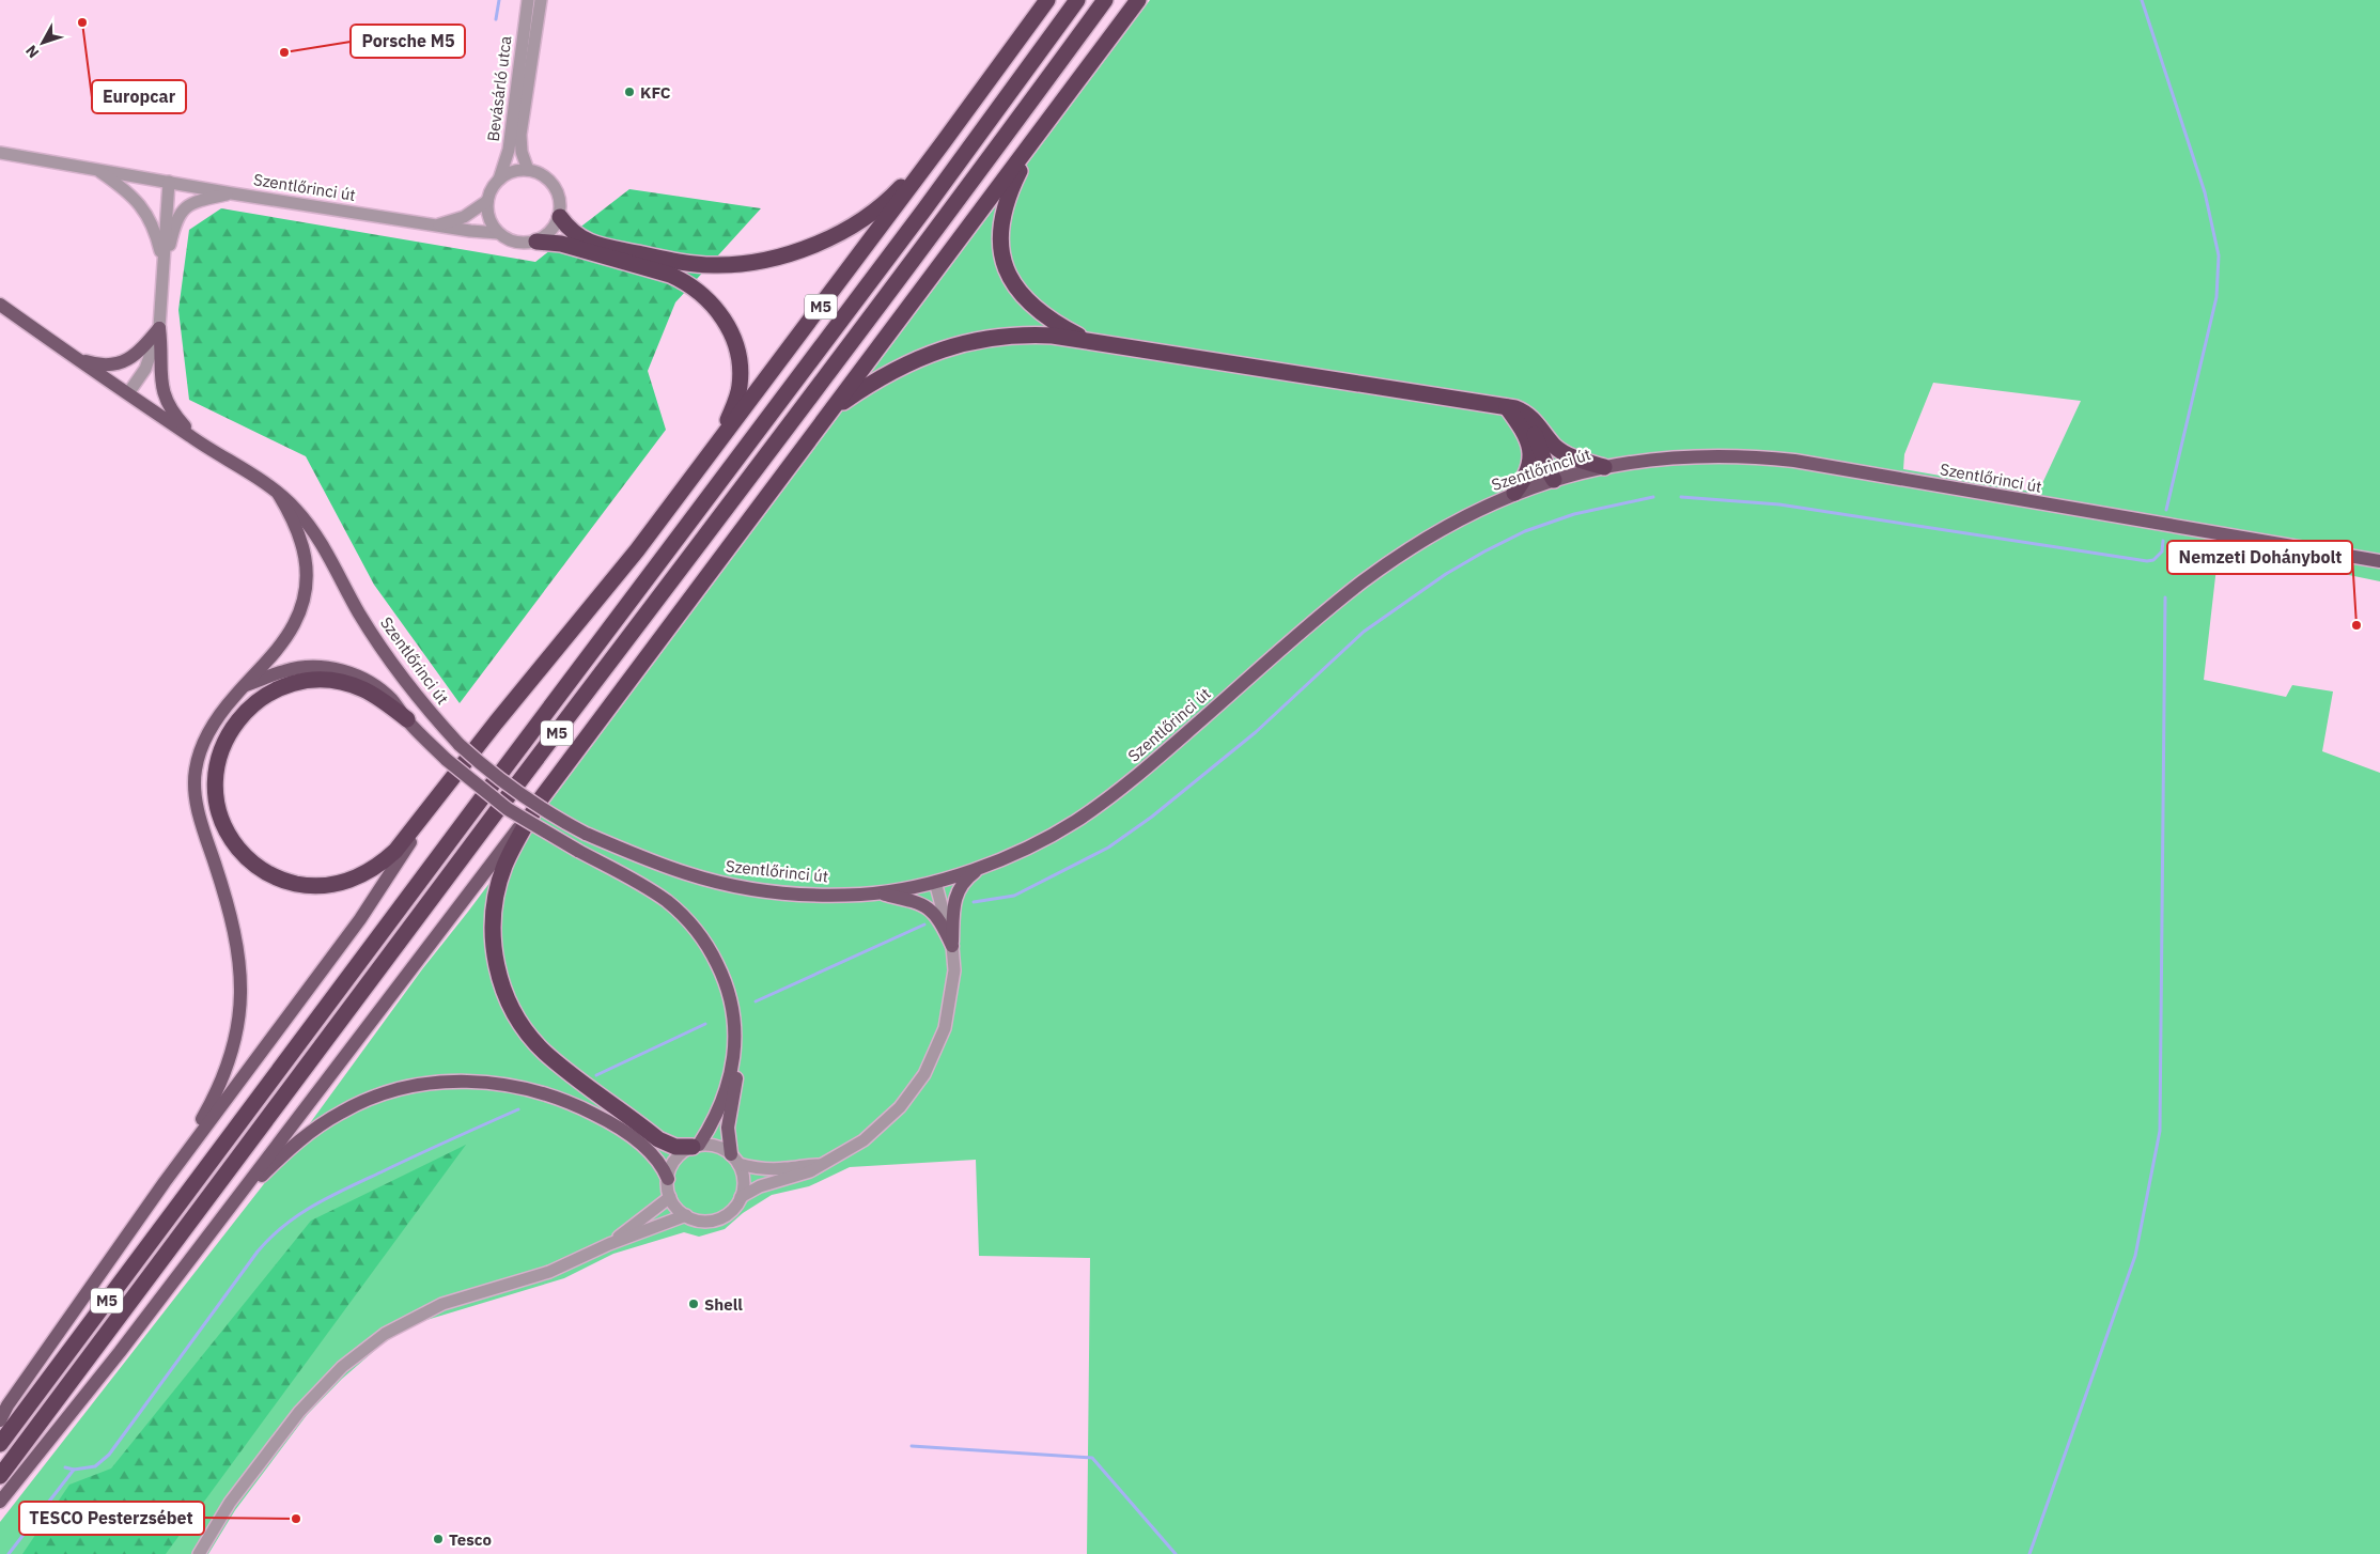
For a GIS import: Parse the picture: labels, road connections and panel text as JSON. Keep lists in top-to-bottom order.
{
  "streets": {
    "highway": ["M5"],
    "main road": ["Szentlőrinci út"],
    "street": ["Bevásárló utca"]
  },
  "crossings": [
    ["Bevásárló utca", "Szentlőrinci út"]
  ],
  "places": [
    "Europcar",
    "Porsche M5",
    "KFC",
    "Nemzeti Dohánybolt",
    "Shell",
    "TESCO Pesterzsébet",
    "Tesco"
  ],
  "north": "bottom left"
}
